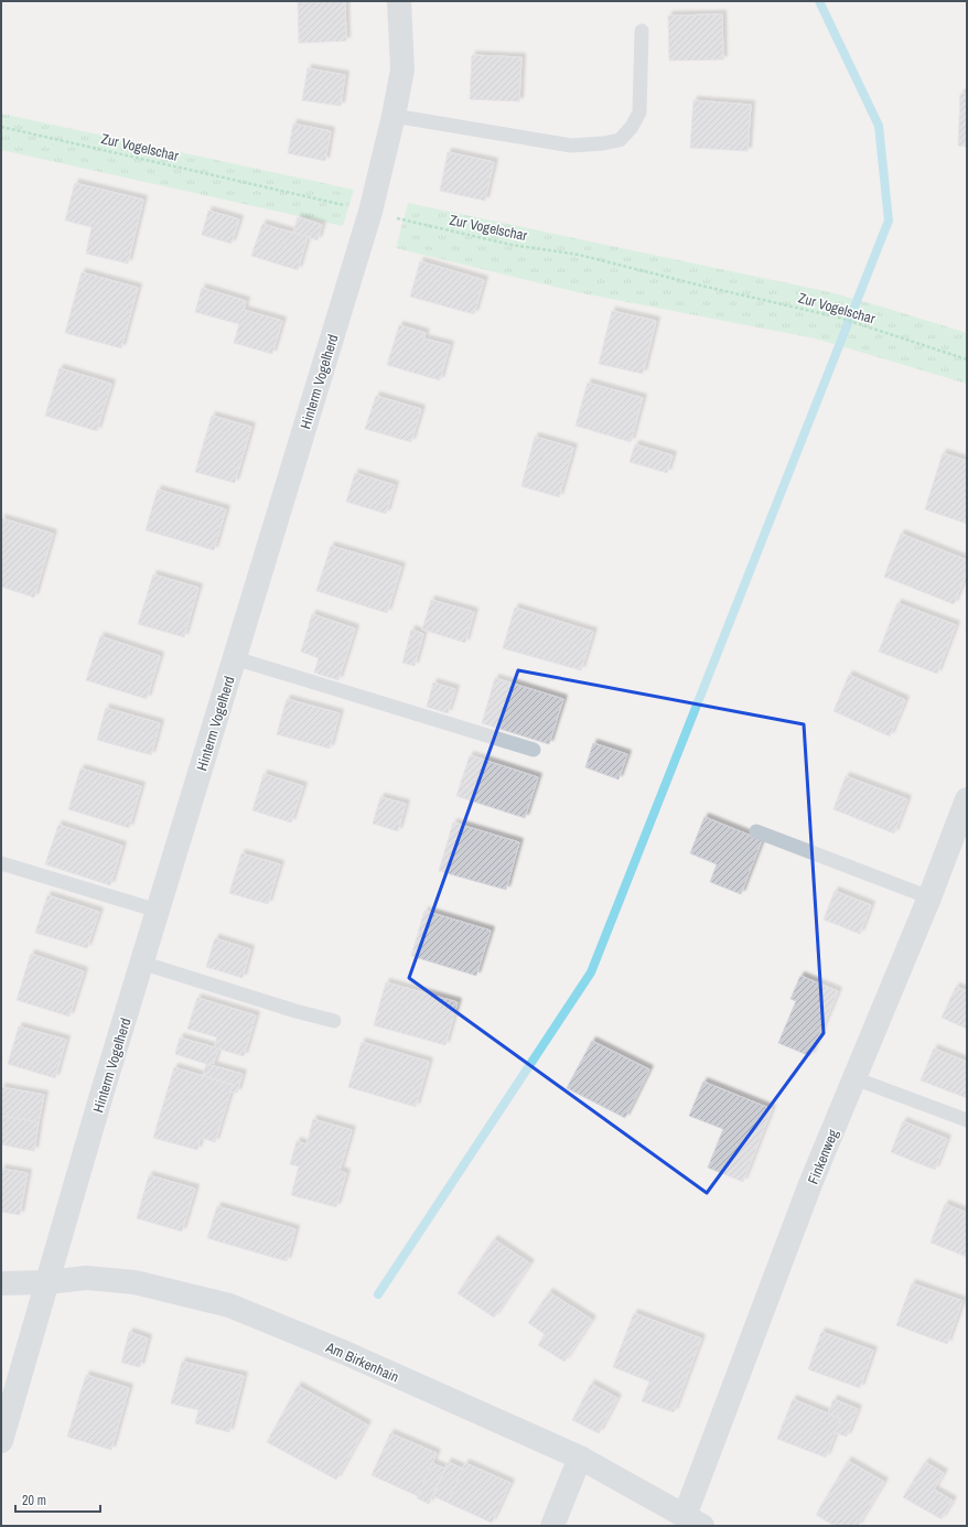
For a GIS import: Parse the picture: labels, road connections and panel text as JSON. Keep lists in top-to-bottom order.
{
  "streets": {
    "street": ["Hinterm Vogelherd", "Finkenweg", "Am Birkenhain"],
    "path": ["Zur Vogelschar"]
  },
  "crossings": [
    ["Zur Vogelschar", "Hinterm Vogelherd"],
    ["Hinterm Vogelherd", "Am Birkenhain"],
    ["Finkenweg", "Am Birkenhain"]
  ],
  "scale_bar": "20 m"
}
